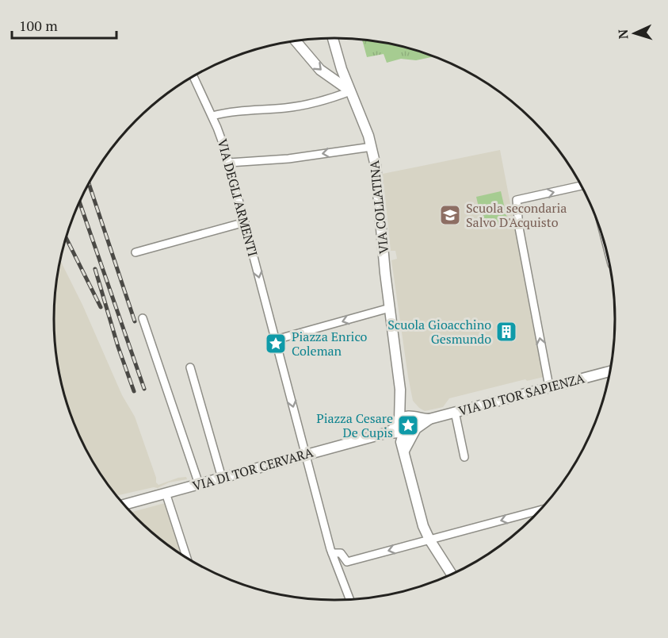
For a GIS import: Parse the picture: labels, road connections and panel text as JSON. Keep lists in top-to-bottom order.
{
  "streets": {
    "street": [
      "VIA DEGLI ARMENTI",
      "VIA COLLATINA",
      "VIA DI TOR SAPIENZA",
      "VIA DI TOR CERVARA"
    ]
  },
  "one_way": ["VIA DEGLI ARMENTI"],
  "places": {
    "school or university": ["Scuola secondaria Salvo D'Acquisto"],
    "building": ["Scuola Gioacchino Gesmundo"],
    "place": ["Piazza Enrico Coleman", "Piazza Cesare De Cupis"]
  },
  "scale_bar": "100 m",
  "north": "left"
}
